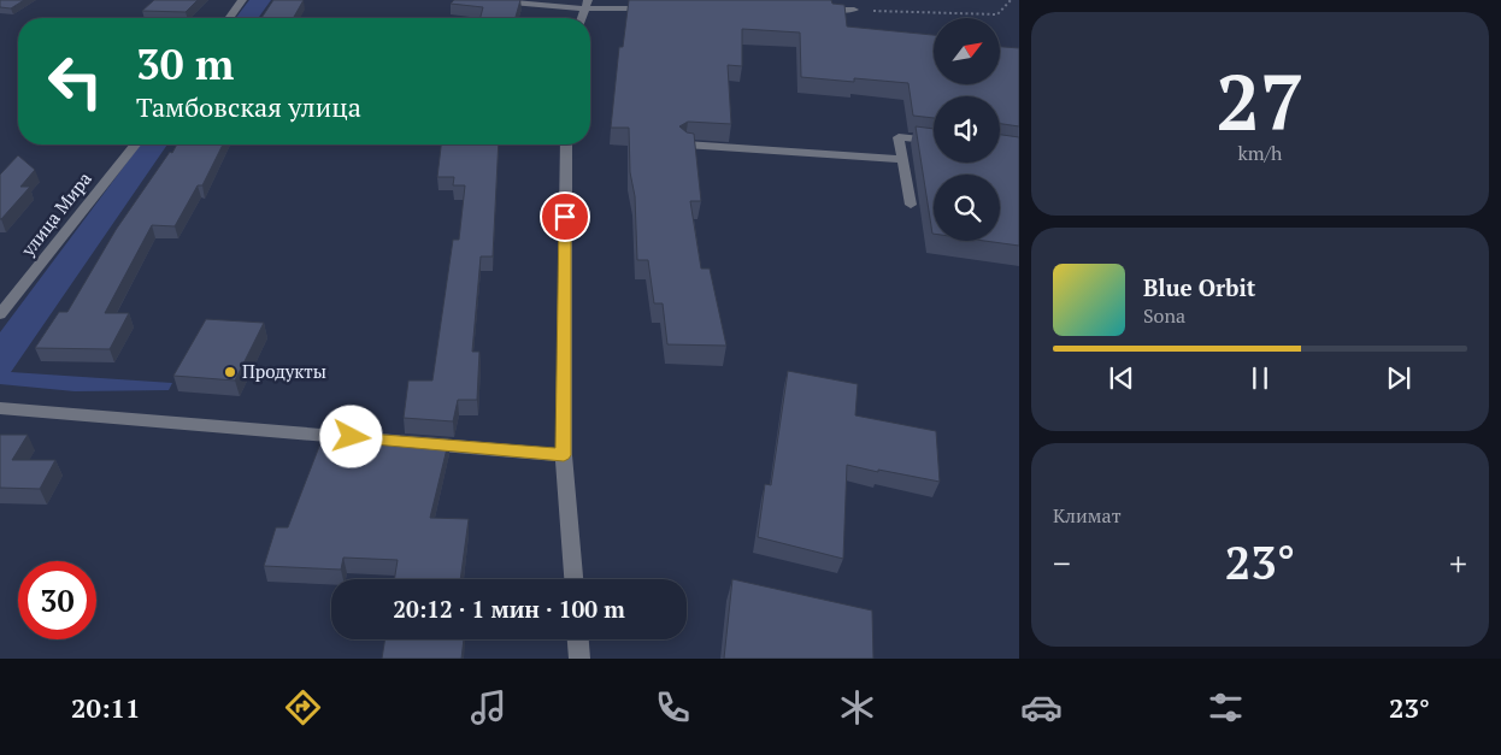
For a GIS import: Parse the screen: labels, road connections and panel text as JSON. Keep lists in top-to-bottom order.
{
  "streets": {
    "street": ["улица Мира"]
  },
  "places": ["Продукты"],
  "north": "top right",
  "page": {
    "tile": [
      ["27", "km/h"],
      "Климат"
    ],
    "turn": ["30 m", "Тамбовская улица"],
    "song": ["Blue Orbit", "Sona"],
    "heat": ["−", "23°", "+"],
    "limit": "30",
    "trip": "20:12 · 1 мин · 100 m",
    "tabs": ["20:11", "23°"]
  }
}
